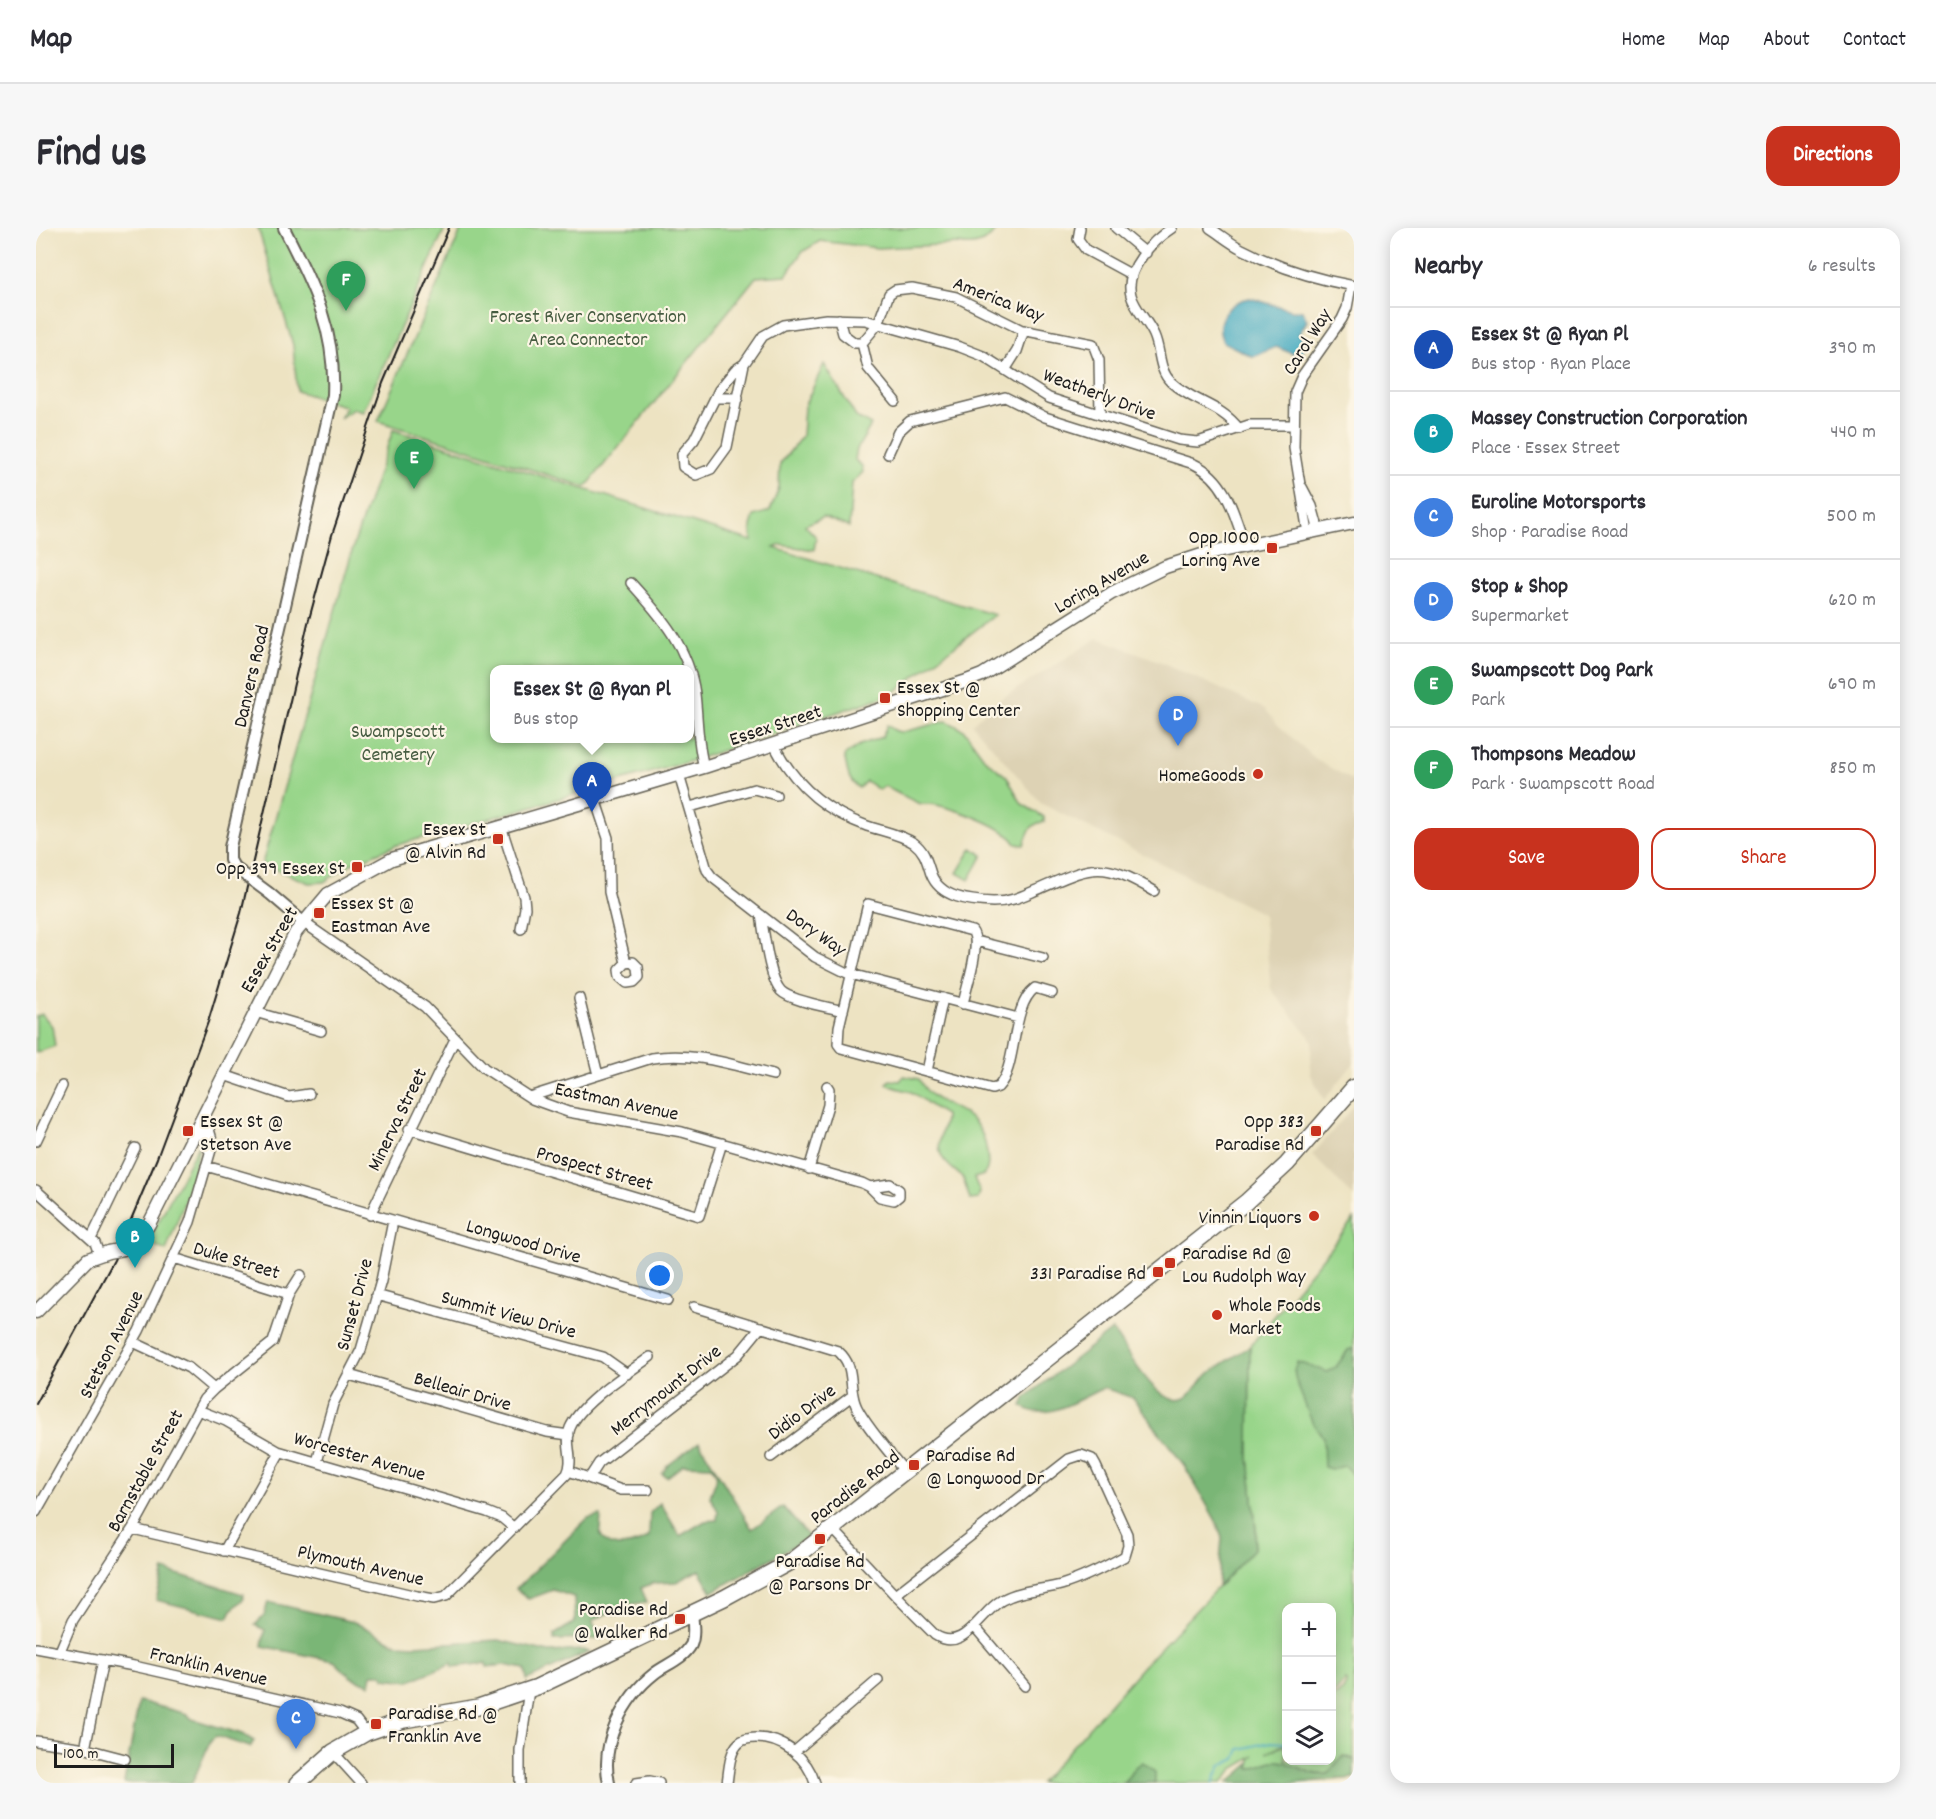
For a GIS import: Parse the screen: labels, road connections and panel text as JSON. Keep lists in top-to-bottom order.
{
  "streets": {
    "highway": ["Paradise Road"],
    "main road": ["Loring Avenue", "Essex Street"],
    "street": [
      "America Way",
      "Carol Way",
      "Weatherly Drive",
      "Danvers Road",
      "Dory Way",
      "Eastman Avenue",
      "Minerva Street",
      "Prospect Street",
      "Longwood Drive",
      "Duke Street",
      "Sunset Drive",
      "Summit View Drive",
      "Stetson Avenue",
      "Merrymount Drive",
      "Belleair Drive",
      "Didio Drive",
      "Worcester Avenue",
      "Barnstable Street",
      "Plymouth Avenue",
      "Franklin Avenue"
    ]
  },
  "crossings": [
    ["America Way", "Weatherly Drive"],
    ["Carol Way", "Weatherly Drive"],
    ["Carol Way", "Loring Avenue"],
    ["Loring Avenue", "Essex Street"],
    ["Danvers Road", "Essex Street"],
    ["Danvers Road", "Eastman Avenue"],
    ["Essex Street", "Dory Way"],
    ["Essex Street", "Eastman Avenue"],
    ["Essex Street", "Stetson Avenue"],
    ["Eastman Avenue", "Minerva Street"],
    ["Eastman Avenue", "Prospect Street"],
    ["Minerva Street", "Prospect Street"],
    ["Minerva Street", "Longwood Drive"],
    ["Longwood Drive", "Sunset Drive"],
    ["Longwood Drive", "Stetson Avenue"],
    ["Duke Street", "Stetson Avenue"],
    ["Duke Street", "Barnstable Street"],
    ["Sunset Drive", "Summit View Drive"],
    ["Sunset Drive", "Belleair Drive"],
    ["Sunset Drive", "Worcester Avenue"],
    ["Worcester Avenue", "Barnstable Street"],
    ["Worcester Avenue", "Plymouth Avenue"],
    ["Barnstable Street", "Plymouth Avenue"],
    ["Barnstable Street", "Franklin Avenue"],
    ["Paradise Road", "Franklin Avenue"]
  ],
  "parks": ["Forest River Conservation Area Connector", "Swampscott Cemetery"],
  "places": {
    "transit": [
      "Opp 1000 Loring Ave",
      "Essex St @ Shopping Center",
      "Essex St @ Alvin Rd",
      "Opp 399 Essex St",
      "Essex St @ Eastman Ave",
      "Essex St @ Stetson Ave",
      "Opp 383 Paradise Rd",
      "Paradise Rd @ Lou Rudolph Way",
      "331 Paradise Rd",
      "Paradise Rd @ Longwood Dr",
      "Paradise Rd @ Parsons Dr",
      "Paradise Rd @ Walker Rd",
      "Paradise Rd @ Franklin Ave"
    ],
    "other": ["HomeGoods", "Vinnin Liquors", "Whole Foods Market"]
  },
  "scale_bar": "100 m",
  "page": {
    "header": "Map",
    "nav": [
      "Home",
      "Map",
      "About",
      "Contact"
    ],
    "title": "Find us",
    "buttons": [
      "Directions",
      ["Save", "Share"]
    ],
    "heading": ["Nearby", "6 results"],
    "pins": [
      "F",
      "E",
      "D",
      "A",
      "B",
      "C"
    ],
    "list": [
      {
        "mark": "A",
        "name": "Essex St @ Ryan Pl",
        "note": "Bus stop · Ryan Place",
        "value": "390 m"
      },
      {
        "mark": "B",
        "name": "Massey Construction Corporation",
        "note": "Place · Essex Street",
        "value": "440 m"
      },
      {
        "mark": "C",
        "name": "Euroline Motorsports",
        "note": "Shop · Paradise Road",
        "value": "500 m"
      },
      {
        "mark": "D",
        "name": "Stop & Shop",
        "note": "Supermarket",
        "value": "620 m"
      },
      {
        "mark": "E",
        "name": "Swampscott Dog Park",
        "note": "Park",
        "value": "690 m"
      },
      {
        "mark": "F",
        "name": "Thompsons Meadow",
        "note": "Park · Swampscott Road",
        "value": "850 m"
      }
    ],
    "popup": ["Essex St @ Ryan Pl", "Bus stop"],
    "map_buttons": ["+", "−"],
    "scale": "100 m"
  }
}
